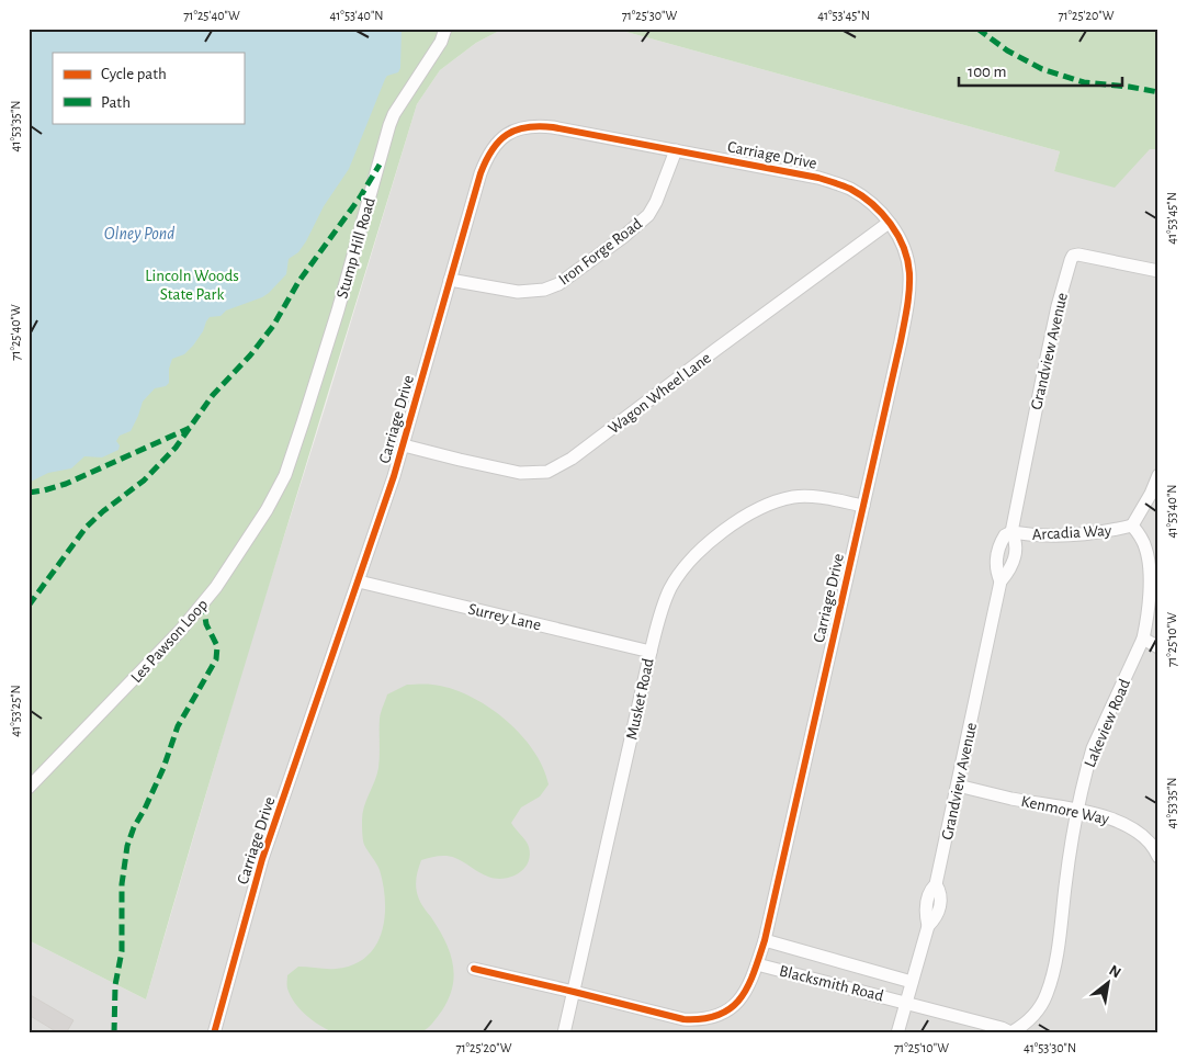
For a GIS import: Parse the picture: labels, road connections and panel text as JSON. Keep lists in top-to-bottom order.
{
  "streets": {
    "street": [
      "Carriage Drive",
      "Stump Hill Road",
      "Iron Forge Road",
      "Grandview Avenue",
      "Wagon Wheel Lane",
      "Arcadia Way",
      "Surrey Lane",
      "Les Pawson Loop",
      "Musket Road",
      "Lakeview Road",
      "Kenmore Way",
      "Blacksmith Road"
    ]
  },
  "crossings": [
    ["Carriage Drive", "Iron Forge Road"],
    ["Carriage Drive", "Wagon Wheel Lane"],
    ["Carriage Drive", "Surrey Lane"],
    ["Carriage Drive", "Musket Road"],
    ["Carriage Drive", "Blacksmith Road"],
    ["Stump Hill Road", "Les Pawson Loop"],
    ["Grandview Avenue", "Arcadia Way"],
    ["Grandview Avenue", "Kenmore Way"],
    ["Grandview Avenue", "Blacksmith Road"],
    ["Arcadia Way", "Lakeview Road"],
    ["Surrey Lane", "Musket Road"],
    ["Lakeview Road", "Kenmore Way"],
    ["Lakeview Road", "Blacksmith Road"]
  ],
  "water": ["Olney Pond"],
  "parks": ["Lincoln Woods State Park"],
  "legend": ["Cycle path", "Path"],
  "scale_bar": "100 m",
  "north": "top right",
  "coordinates": [
    "71°25'40\"W",
    "41°53'40\"N",
    "71°25'30\"W",
    "41°53'45\"N",
    "71°25'20\"W",
    "41°53'35\"N",
    "71°25'10\"W",
    "41°53'25\"N",
    "41°53'30\"N"
  ]
}
